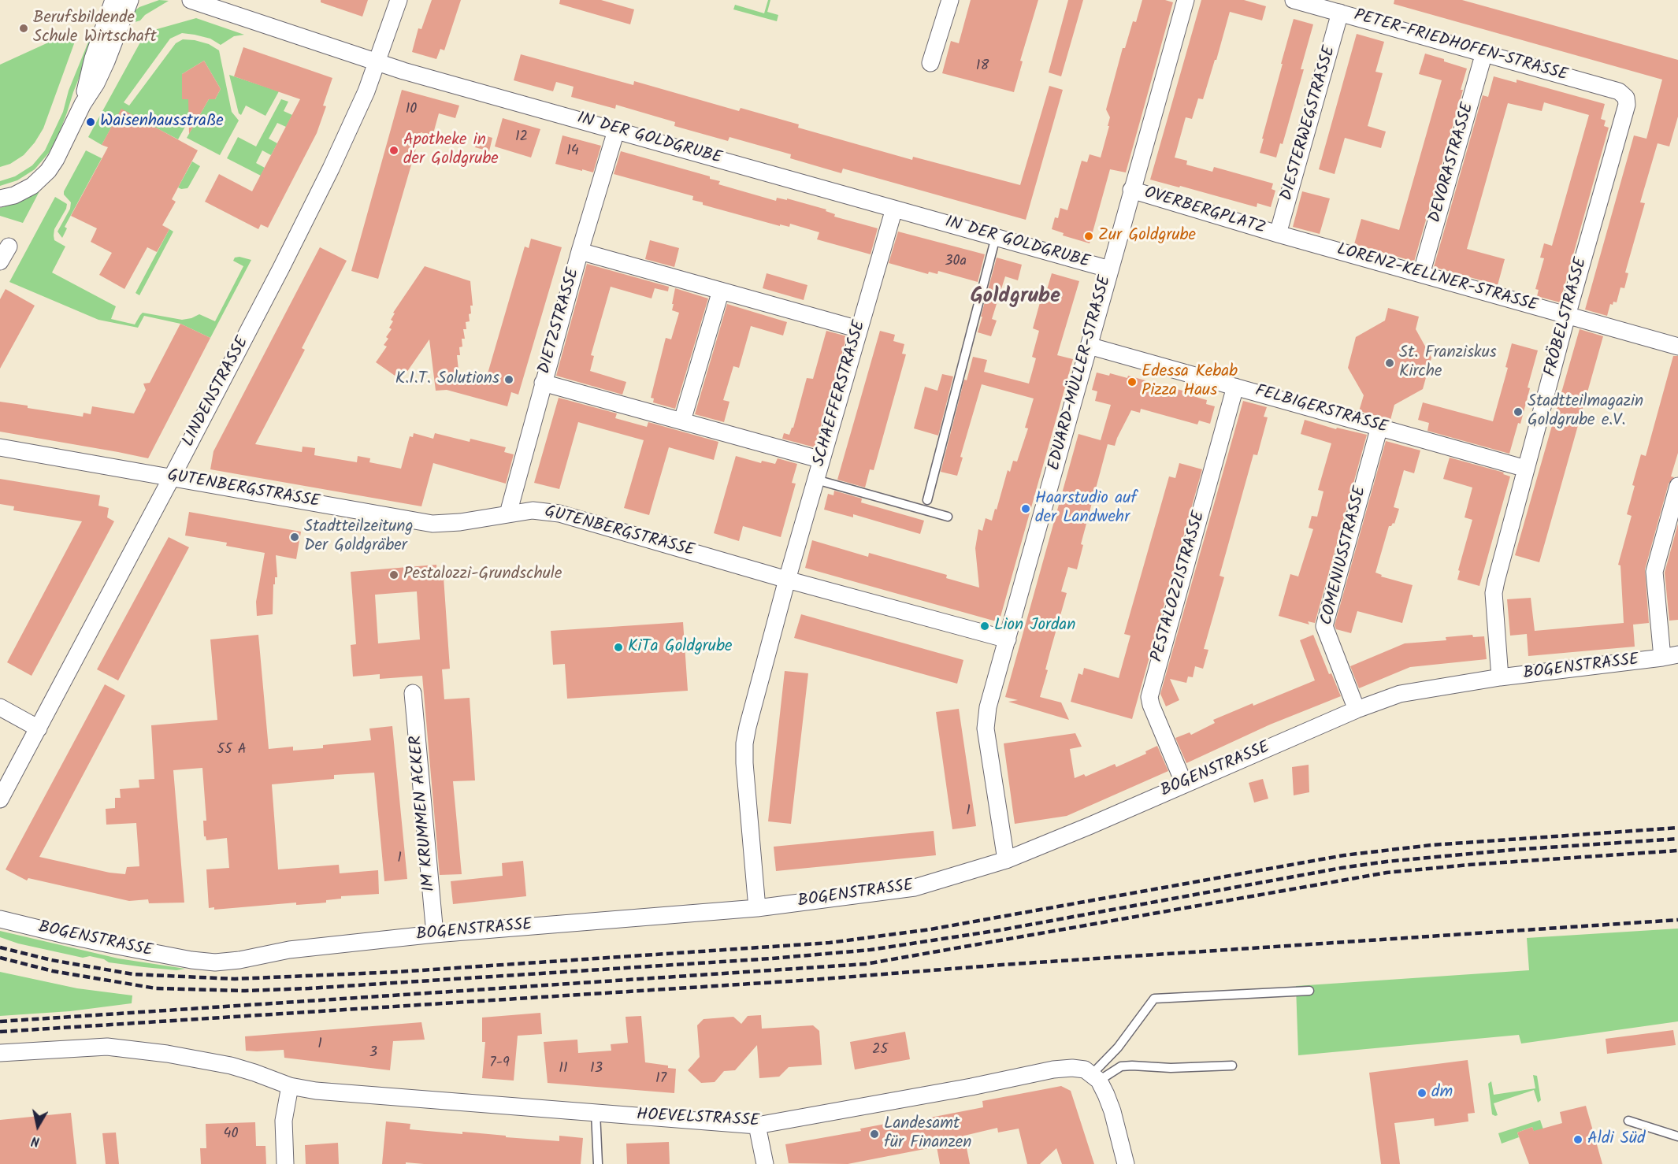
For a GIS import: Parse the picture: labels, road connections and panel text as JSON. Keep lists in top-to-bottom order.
{
  "streets": {
    "street": [
      "PETER-FRIEDHOFEN-STRASSE",
      "DIESTERWEGSTRASSE",
      "IN DER GOLDGRUBE",
      "DEVORASTRASSE",
      "OVERBERGPLATZ",
      "LORENZ-KELLNER-STRASSE",
      "FRÖBELSTRASSE",
      "DIETZSTRASSE",
      "EDUARD-MÜLLER-STRASSE",
      "LINDENSTRASSE",
      "SCHAEFFERSTRASSE",
      "FELBIGERSTRASSE",
      "GUTENBERGSTRASSE",
      "COMENIUSSTRASSE",
      "PESTALOZZISTRASSE",
      "BOGENSTRASSE",
      "IM KRUMMEN ACKER",
      "HOEVELSTRASSE"
    ]
  },
  "crossings": [
    ["PETER-FRIEDHOFEN-STRASSE", "DIESTERWEGSTRASSE"],
    ["PETER-FRIEDHOFEN-STRASSE", "DEVORASTRASSE"],
    ["PETER-FRIEDHOFEN-STRASSE", "FRÖBELSTRASSE"],
    ["DIESTERWEGSTRASSE", "OVERBERGPLATZ"],
    ["DIESTERWEGSTRASSE", "LORENZ-KELLNER-STRASSE"],
    ["IN DER GOLDGRUBE", "DIETZSTRASSE"],
    ["IN DER GOLDGRUBE", "EDUARD-MÜLLER-STRASSE"],
    ["IN DER GOLDGRUBE", "LINDENSTRASSE"],
    ["IN DER GOLDGRUBE", "SCHAEFFERSTRASSE"],
    ["DEVORASTRASSE", "LORENZ-KELLNER-STRASSE"],
    ["OVERBERGPLATZ", "LORENZ-KELLNER-STRASSE"],
    ["OVERBERGPLATZ", "EDUARD-MÜLLER-STRASSE"],
    ["LORENZ-KELLNER-STRASSE", "FRÖBELSTRASSE"],
    ["FRÖBELSTRASSE", "FELBIGERSTRASSE"],
    ["FRÖBELSTRASSE", "BOGENSTRASSE"],
    ["DIETZSTRASSE", "GUTENBERGSTRASSE"],
    ["EDUARD-MÜLLER-STRASSE", "FELBIGERSTRASSE"],
    ["EDUARD-MÜLLER-STRASSE", "GUTENBERGSTRASSE"],
    ["EDUARD-MÜLLER-STRASSE", "BOGENSTRASSE"],
    ["LINDENSTRASSE", "GUTENBERGSTRASSE"],
    ["SCHAEFFERSTRASSE", "GUTENBERGSTRASSE"],
    ["SCHAEFFERSTRASSE", "BOGENSTRASSE"],
    ["FELBIGERSTRASSE", "COMENIUSSTRASSE"],
    ["FELBIGERSTRASSE", "PESTALOZZISTRASSE"],
    ["COMENIUSSTRASSE", "BOGENSTRASSE"],
    ["PESTALOZZISTRASSE", "BOGENSTRASSE"],
    ["BOGENSTRASSE", "IM KRUMMEN ACKER"]
  ],
  "districts": ["Goldgrube"],
  "places": [
    "Berufsbildende Schule Wirtschaft",
    "Waisenhausstraße",
    "Apotheke in der Goldgrube",
    "Zur Goldgrube",
    "St. Franziskus Kirche",
    "K.I.T. Solutions",
    "Edessa Kebab Pizza Haus",
    "Stadtteilmagazin Goldgrube e.V.",
    "Haarstudio auf der Landwehr",
    "Stadtteilzeitung Der Goldgräber",
    "Pestalozzi-Grundschule",
    "Lion Jordan",
    "KiTa Goldgrube",
    "dm",
    "Landesamt für Finanzen",
    "Aldi Süd"
  ],
  "house_numbers": [
    "18",
    "10",
    "12",
    "14",
    "30a",
    "55 A",
    "1",
    "1",
    "1",
    "25",
    "3",
    "7-9",
    "11",
    "13",
    "17",
    "40"
  ],
  "north": "bottom"
}
